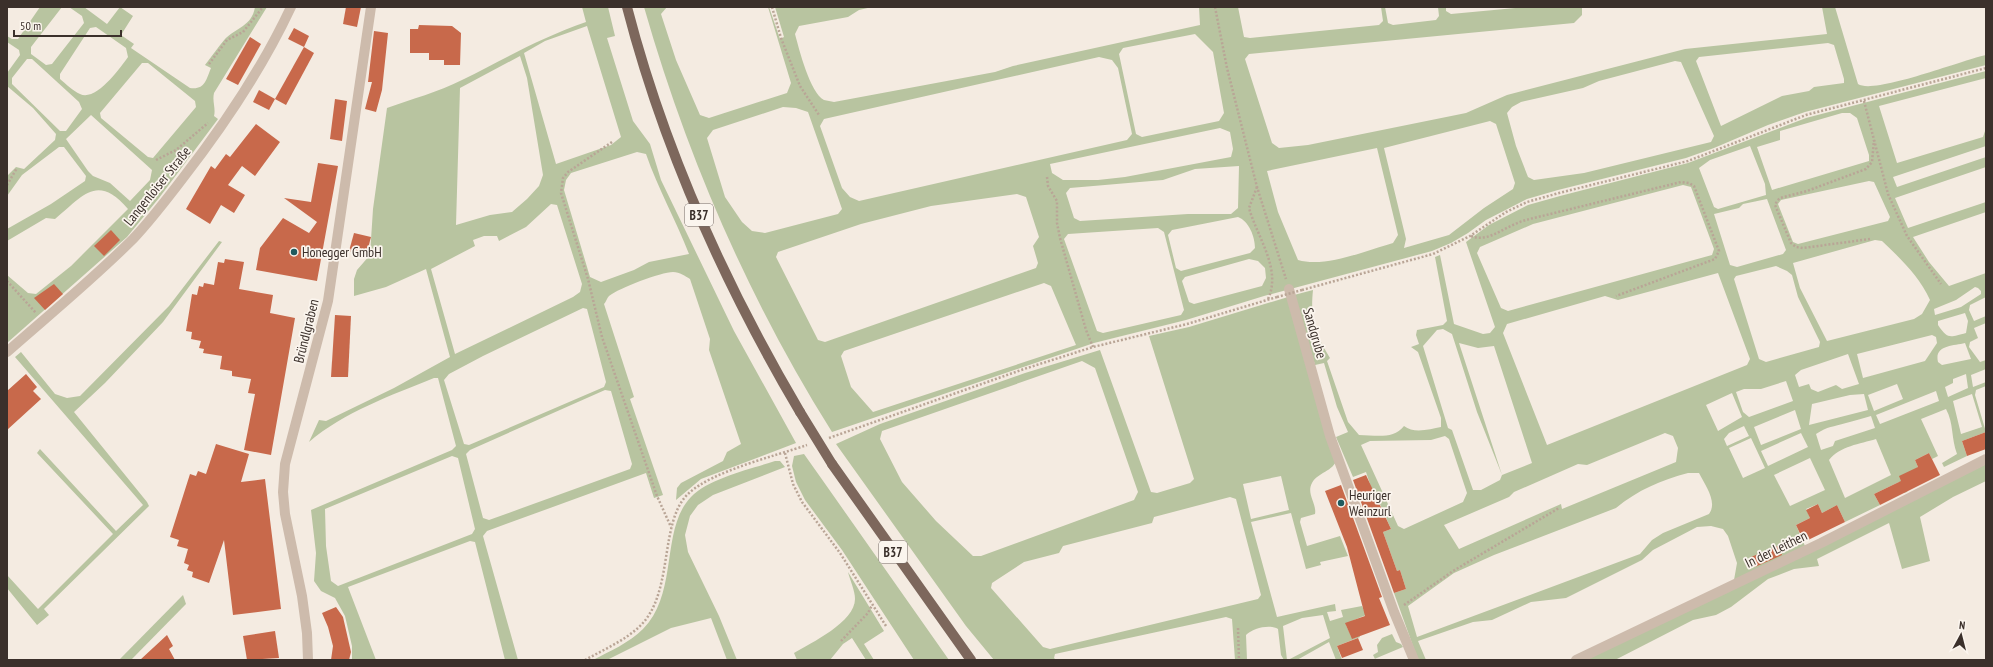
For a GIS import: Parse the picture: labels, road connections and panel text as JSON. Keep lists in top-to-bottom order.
{
  "streets": {
    "main road": ["B37"],
    "street": [
      "Langenloiser Straße",
      "Bründlgraben",
      "Sandgrube",
      "In der Leithen"
    ]
  },
  "places": ["Honegger GmbH", "Heuriger Weinzurl"],
  "scale_bar": "50 m",
  "north": "top"
}
